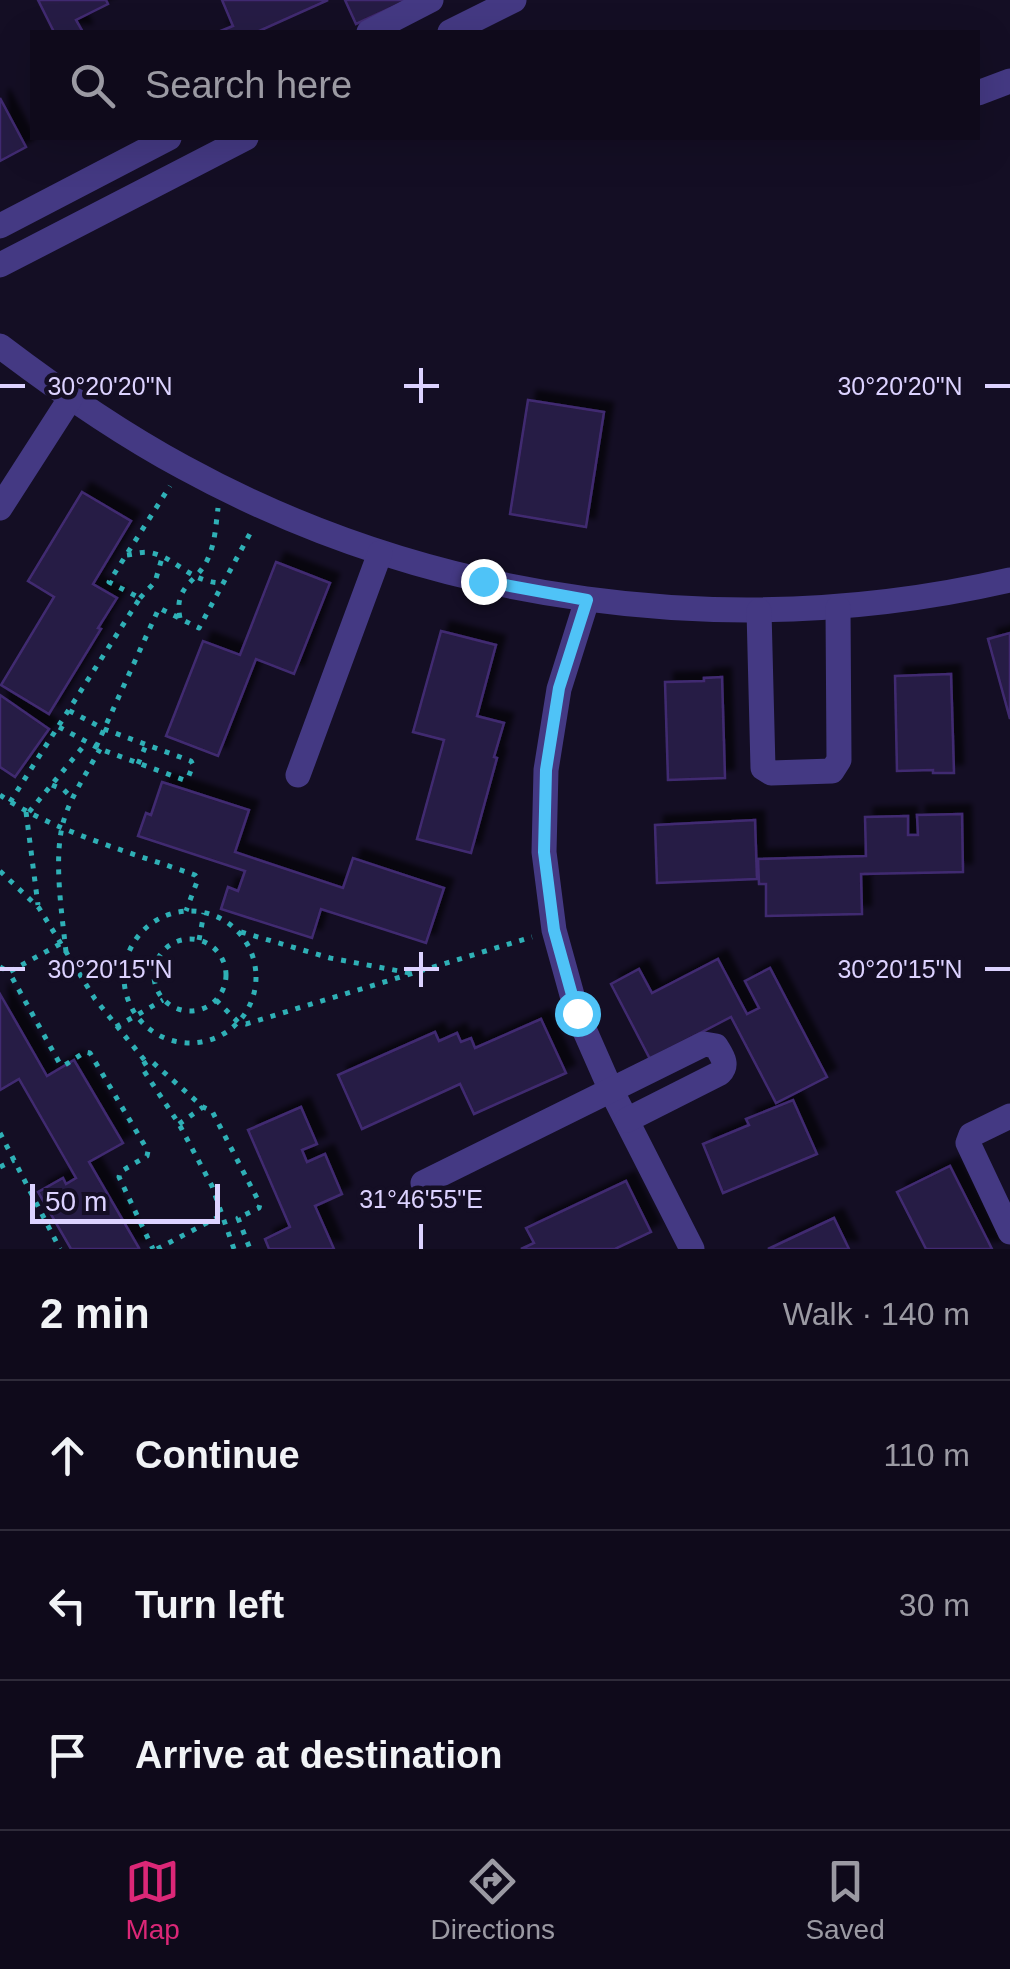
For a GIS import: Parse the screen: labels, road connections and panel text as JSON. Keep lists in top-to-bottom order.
{
  "scale_bar": "50 m",
  "page": {
    "search": "Search here",
    "scale": "50 m",
    "heading": ["2 min", "Walk · 140 m"],
    "list": [
      ["Continue", "110 m"],
      ["Turn left", "30 m"],
      "Arrive at destination"
    ],
    "nav": ["Map", "Directions", "Saved"]
  },
  "coordinates": ["30°20'20\"N", "30°20'15\"N", "31°46'55\"E"]
}
